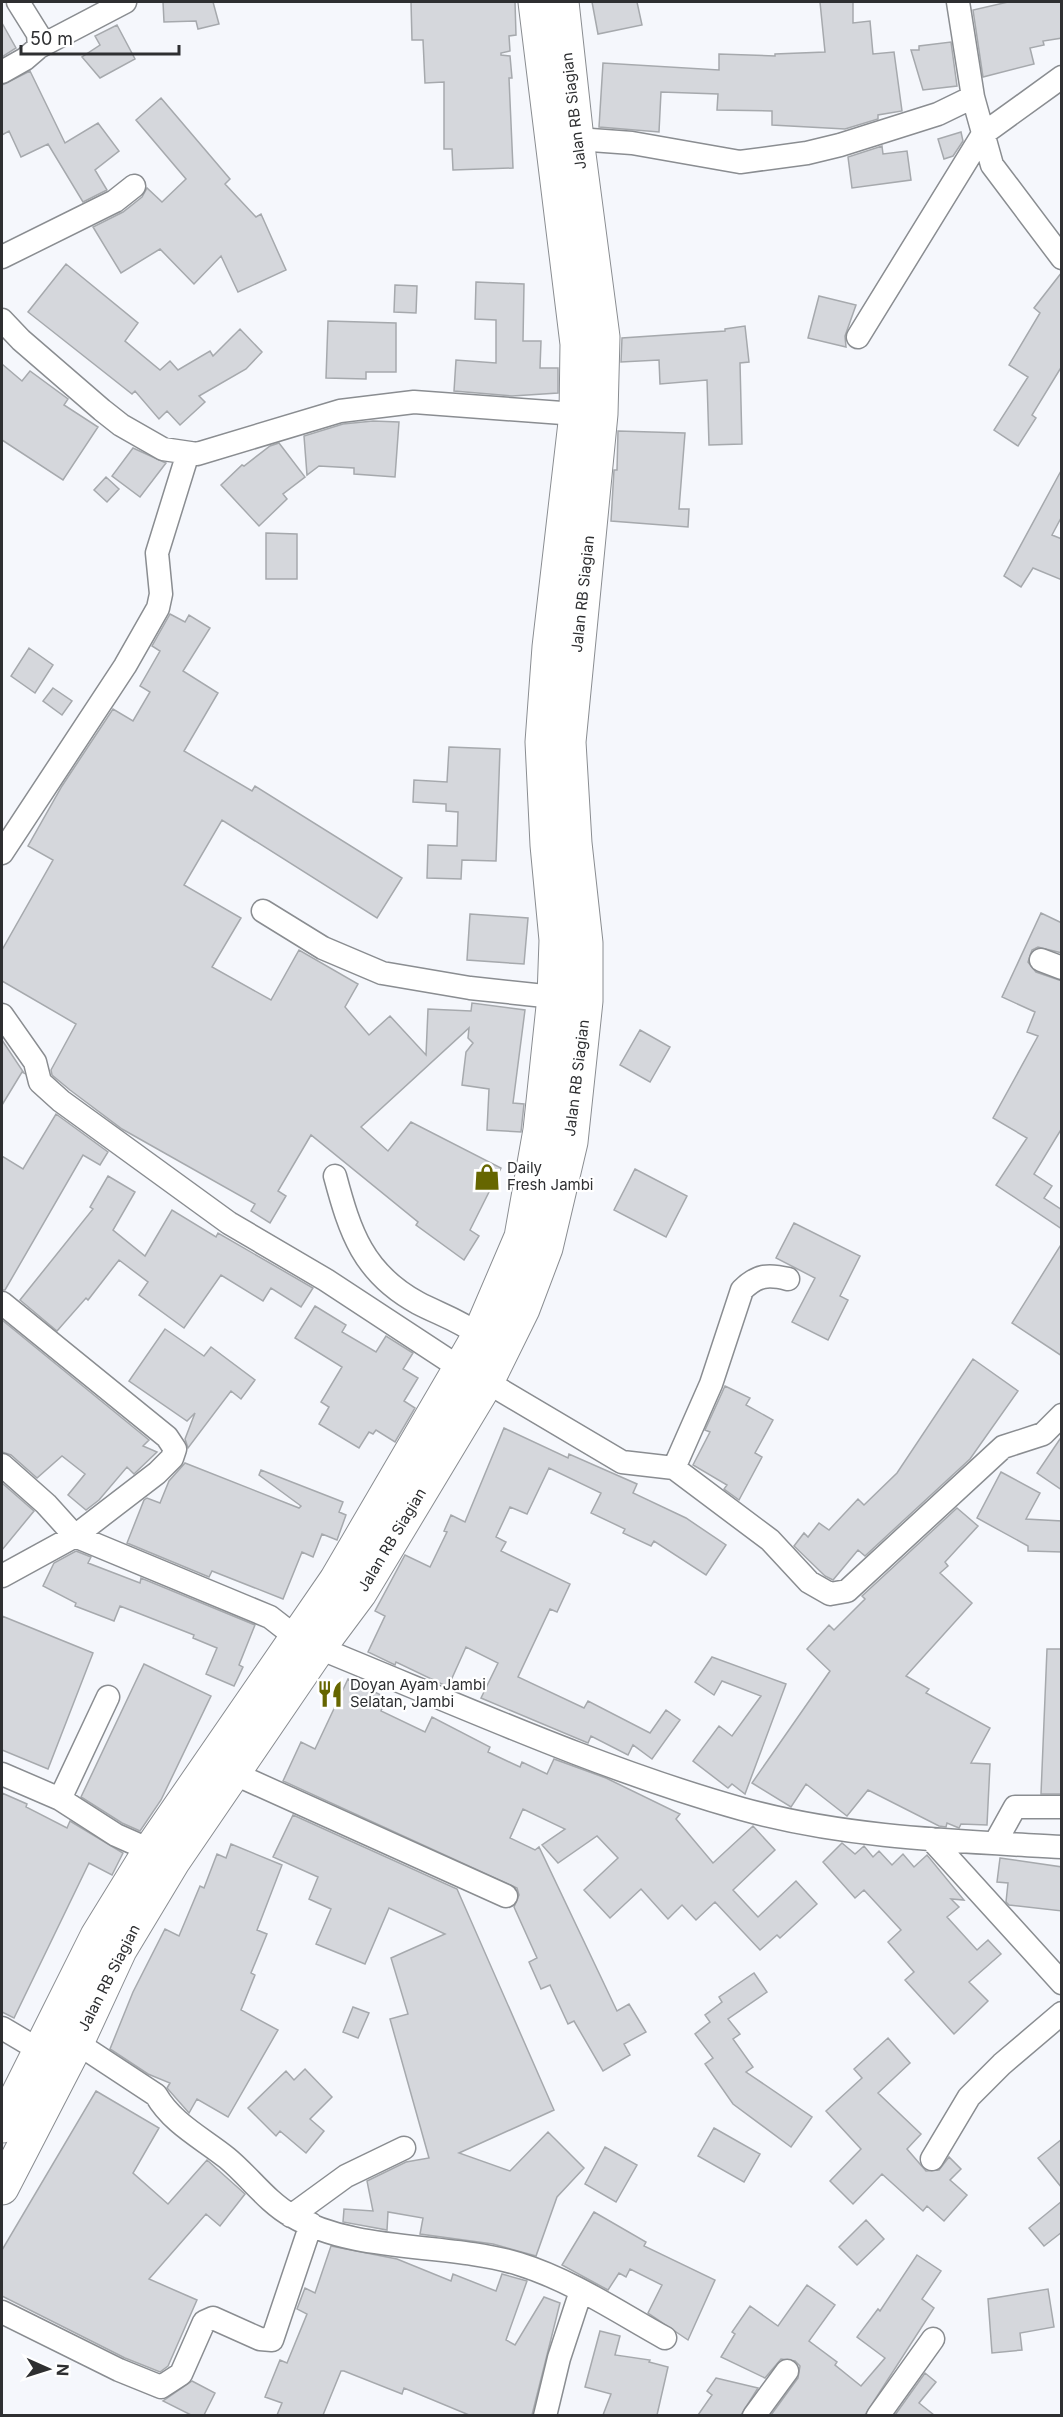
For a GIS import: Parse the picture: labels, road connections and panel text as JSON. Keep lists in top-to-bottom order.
{
  "streets": {
    "highway": ["Jalan RB Siagian"]
  },
  "places": {
    "shop": ["Daily Fresh Jambi"],
    "restaurant": ["Doyan Ayam Jambi Selatan, Jambi"]
  },
  "scale_bar": "50 m",
  "north": "right"
}
